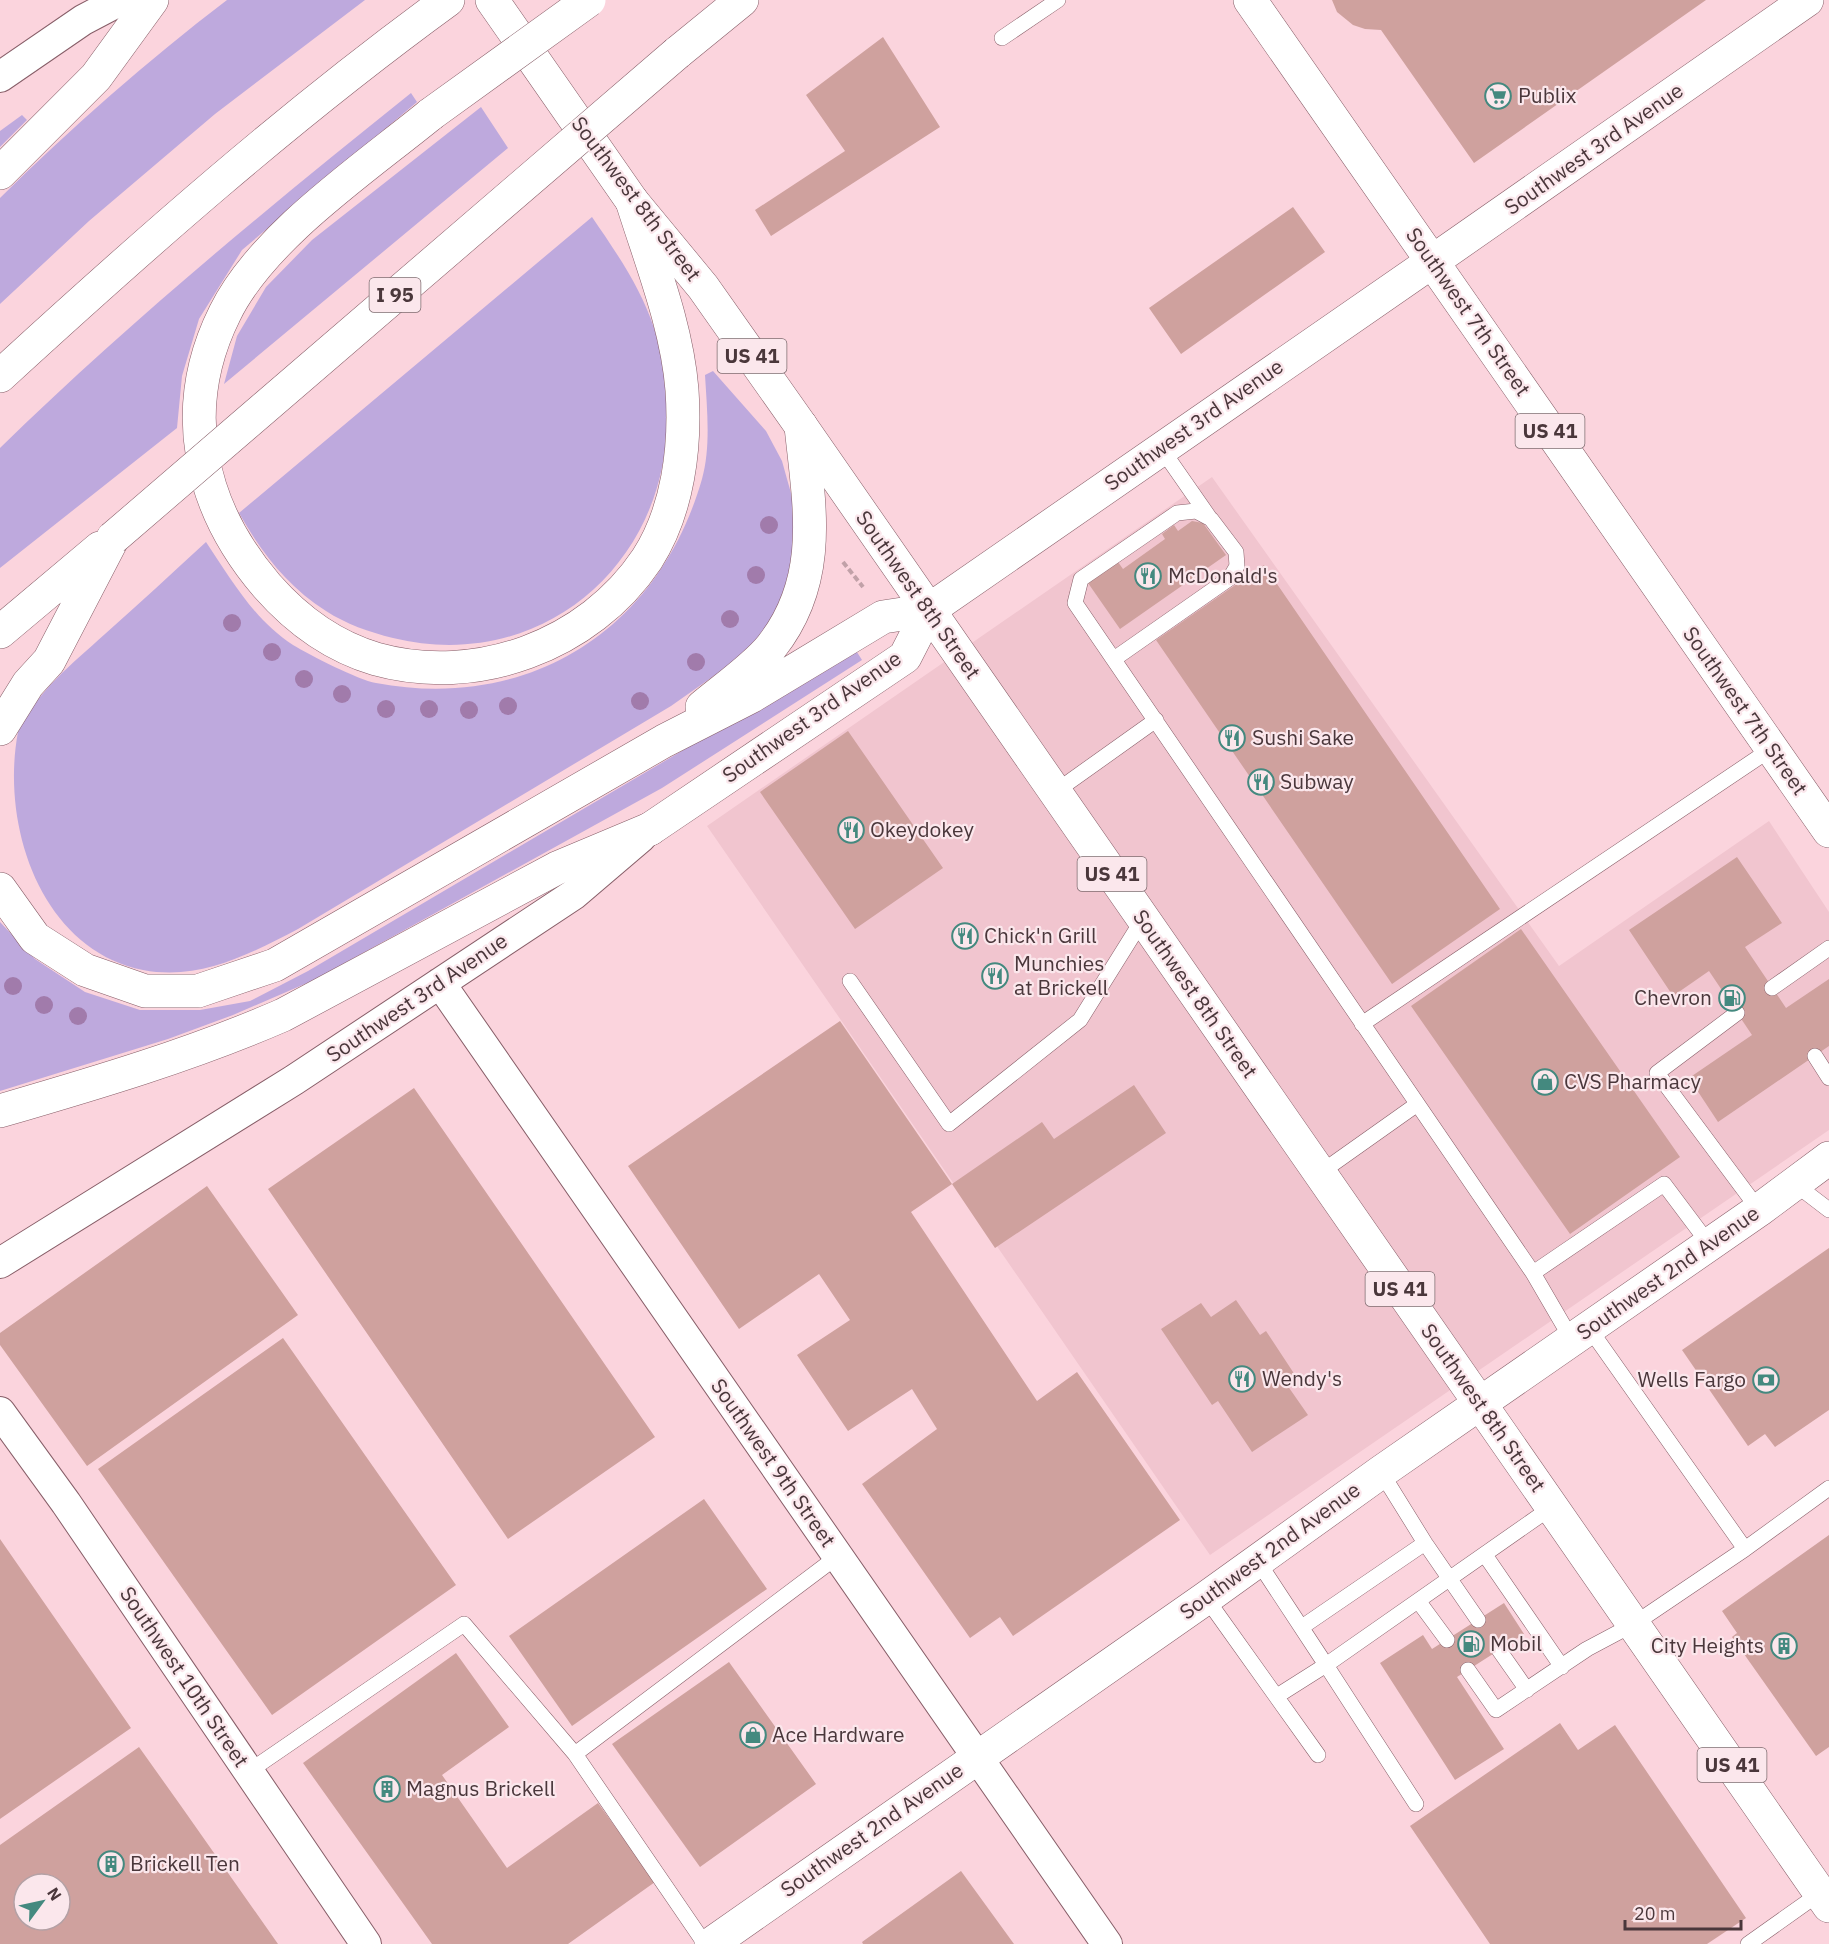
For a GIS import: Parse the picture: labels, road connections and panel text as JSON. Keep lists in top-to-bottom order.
{
  "streets": {
    "main road": [
      "Southwest 3rd Avenue",
      "Southwest 8th Street",
      "I 95",
      "Southwest 7th Street",
      "US 41",
      "Southwest 2nd Avenue"
    ],
    "street": ["Southwest 9th Street", "Southwest 10th Street"]
  },
  "crossings": [
    ["Southwest 3rd Avenue", "Southwest 8th Street"],
    ["Southwest 3rd Avenue", "Southwest 7th Street"],
    ["Southwest 3rd Avenue", "Southwest 9th Street"],
    ["Southwest 8th Street", "Southwest 2nd Avenue"],
    ["Southwest 2nd Avenue", "Southwest 9th Street"]
  ],
  "places": {
    "supermarket": ["Publix"],
    "restaurant": [
      "McDonald's",
      "Sushi Sake",
      "Subway",
      "Okeydokey",
      "Chick'n Grill",
      "Munchies at Brickell",
      "Wendy's"
    ],
    "fuel station": ["Chevron", "Mobil"],
    "shop": ["CVS Pharmacy", "Ace Hardware"],
    "bank": ["Wells Fargo"],
    "building": ["City Heights", "Magnus Brickell", "Brickell Ten"]
  },
  "scale_bar": "20 m",
  "north": "top right"
}
